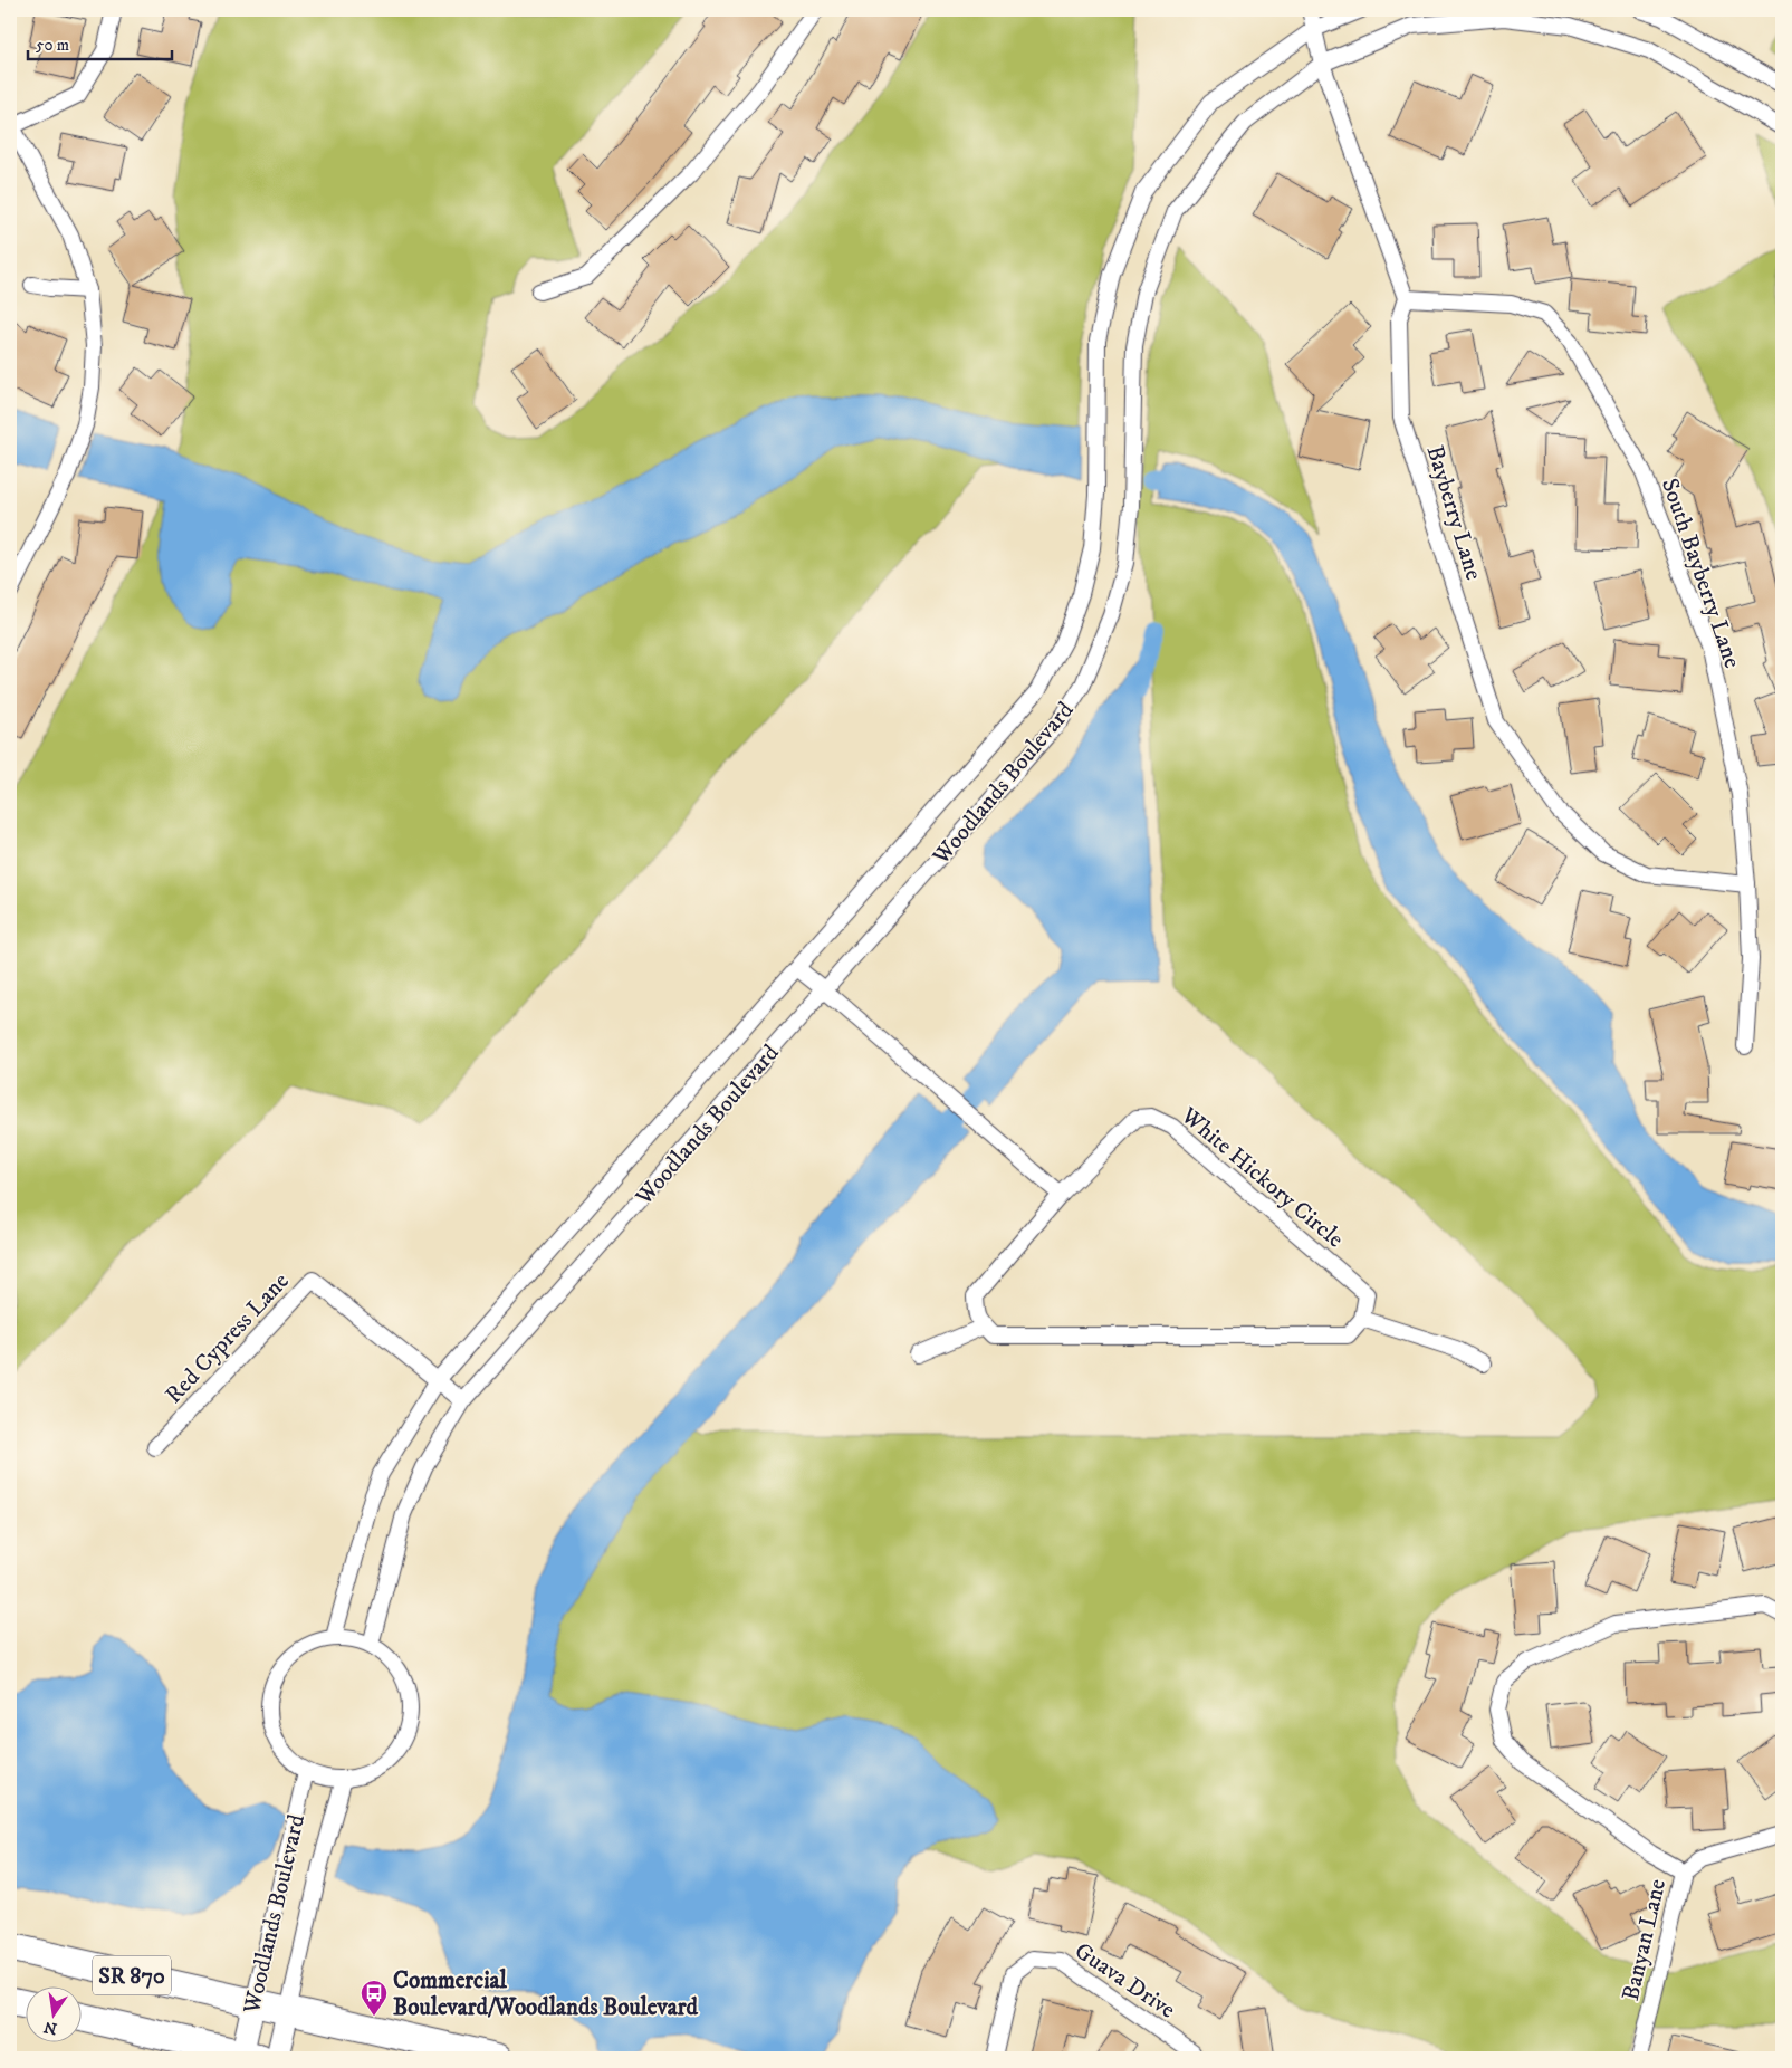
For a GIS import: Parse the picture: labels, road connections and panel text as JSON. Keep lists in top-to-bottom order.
{
  "streets": {
    "highway": ["SR 870"],
    "street": [
      "Bayberry Lane",
      "South Bayberry Lane",
      "Woodlands Boulevard",
      "White Hickory Circle",
      "Red Cypress Lane",
      "Banyan Lane",
      "Guava Drive"
    ]
  },
  "crossings": [
    ["Bayberry Lane", "South Bayberry Lane"],
    ["Woodlands Boulevard", "Red Cypress Lane"],
    ["Woodlands Boulevard", "SR 870"]
  ],
  "places": {
    "bus stop": ["Commercial Boulevard/Woodlands Boulevard"]
  },
  "scale_bar": "50 m",
  "north": "bottom"
}
